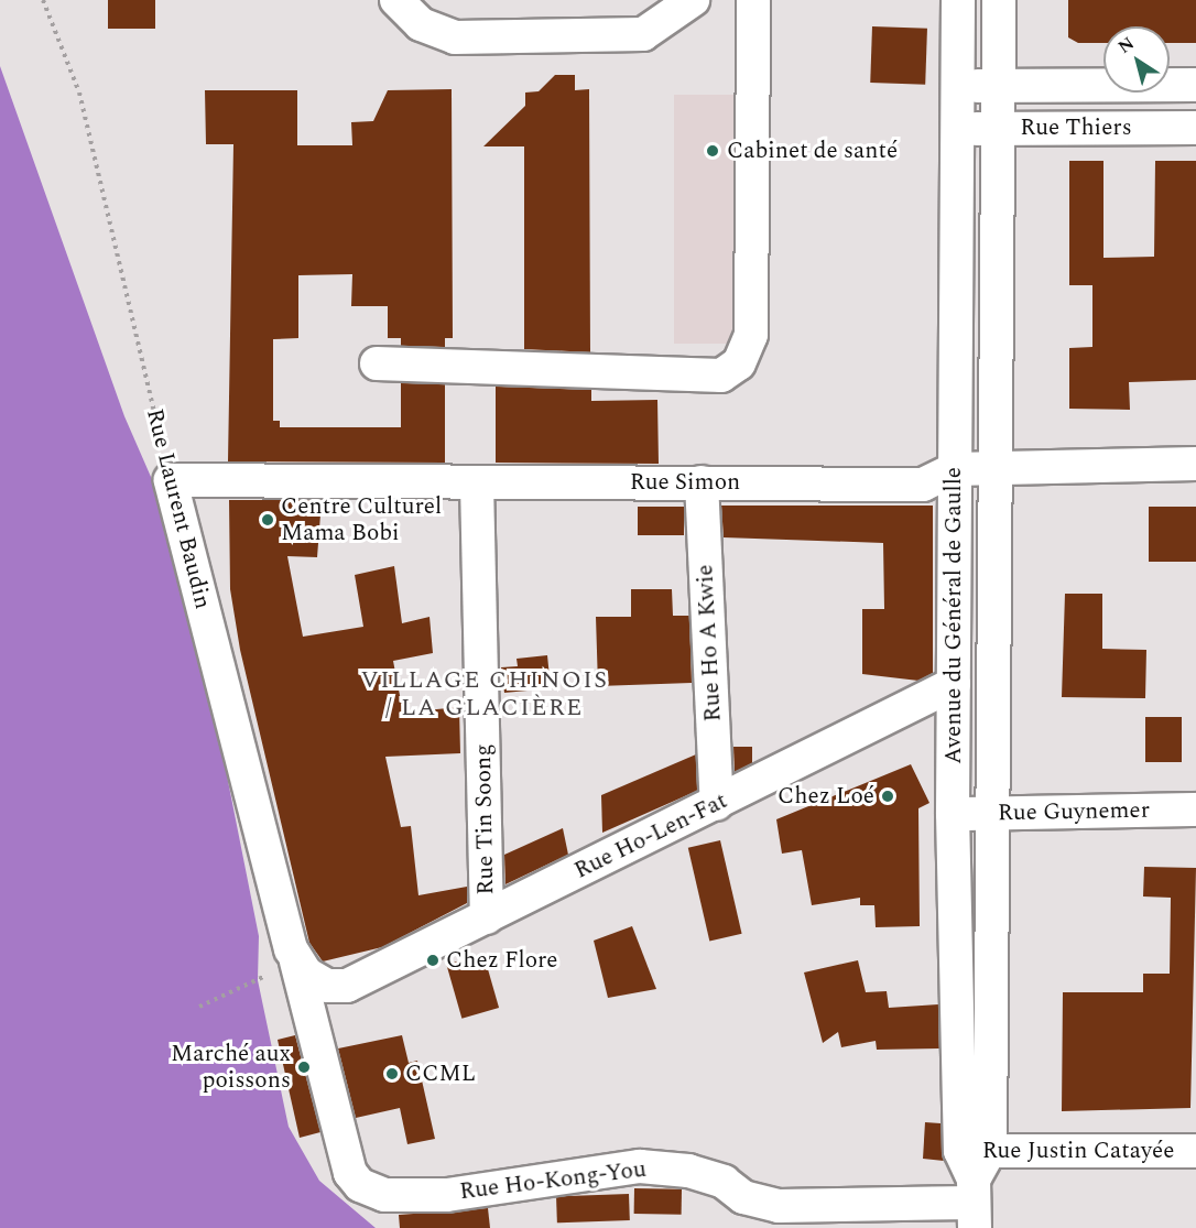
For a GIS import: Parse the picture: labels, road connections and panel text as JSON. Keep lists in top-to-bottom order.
{
  "streets": {
    "street": [
      "Rue Thiers",
      "Rue Simon",
      "Rue Laurent Baudin",
      "Avenue du Général de Gaulle",
      "Rue Ho A Kwie",
      "Rue Guynemer",
      "Rue Tin Soong",
      "Rue Ho-Len-Fat",
      "Rue Justin Catayée",
      "Rue Ho-Kong-You"
    ]
  },
  "crossings": [
    ["Rue Thiers", "Avenue du Général de Gaulle"],
    ["Rue Simon", "Rue Laurent Baudin"],
    ["Rue Simon", "Avenue du Général de Gaulle"],
    ["Rue Simon", "Rue Ho A Kwie"],
    ["Rue Simon", "Rue Tin Soong"],
    ["Rue Laurent Baudin", "Rue Ho-Len-Fat"],
    ["Rue Laurent Baudin", "Rue Ho-Kong-You"],
    ["Avenue du Général de Gaulle", "Rue Guynemer"],
    ["Avenue du Général de Gaulle", "Rue Ho-Len-Fat"],
    ["Avenue du Général de Gaulle", "Rue Justin Catayée"],
    ["Avenue du Général de Gaulle", "Rue Ho-Kong-You"],
    ["Rue Ho A Kwie", "Rue Ho-Len-Fat"],
    ["Rue Tin Soong", "Rue Ho-Len-Fat"],
    ["Rue Ho-Len-Fat", "Rue Ho-Kong-You"],
    ["Rue Justin Catayée", "Rue Ho-Kong-You"]
  ],
  "districts": ["VILLAGE CHINOIS / LA GLACIÈRE"],
  "places": [
    "Cabinet de santé",
    "Centre Culturel Mama Bobi",
    "Chez Loé",
    "Chez Flore",
    "Marché aux poissons",
    "CCML"
  ],
  "north": "top left"
}
